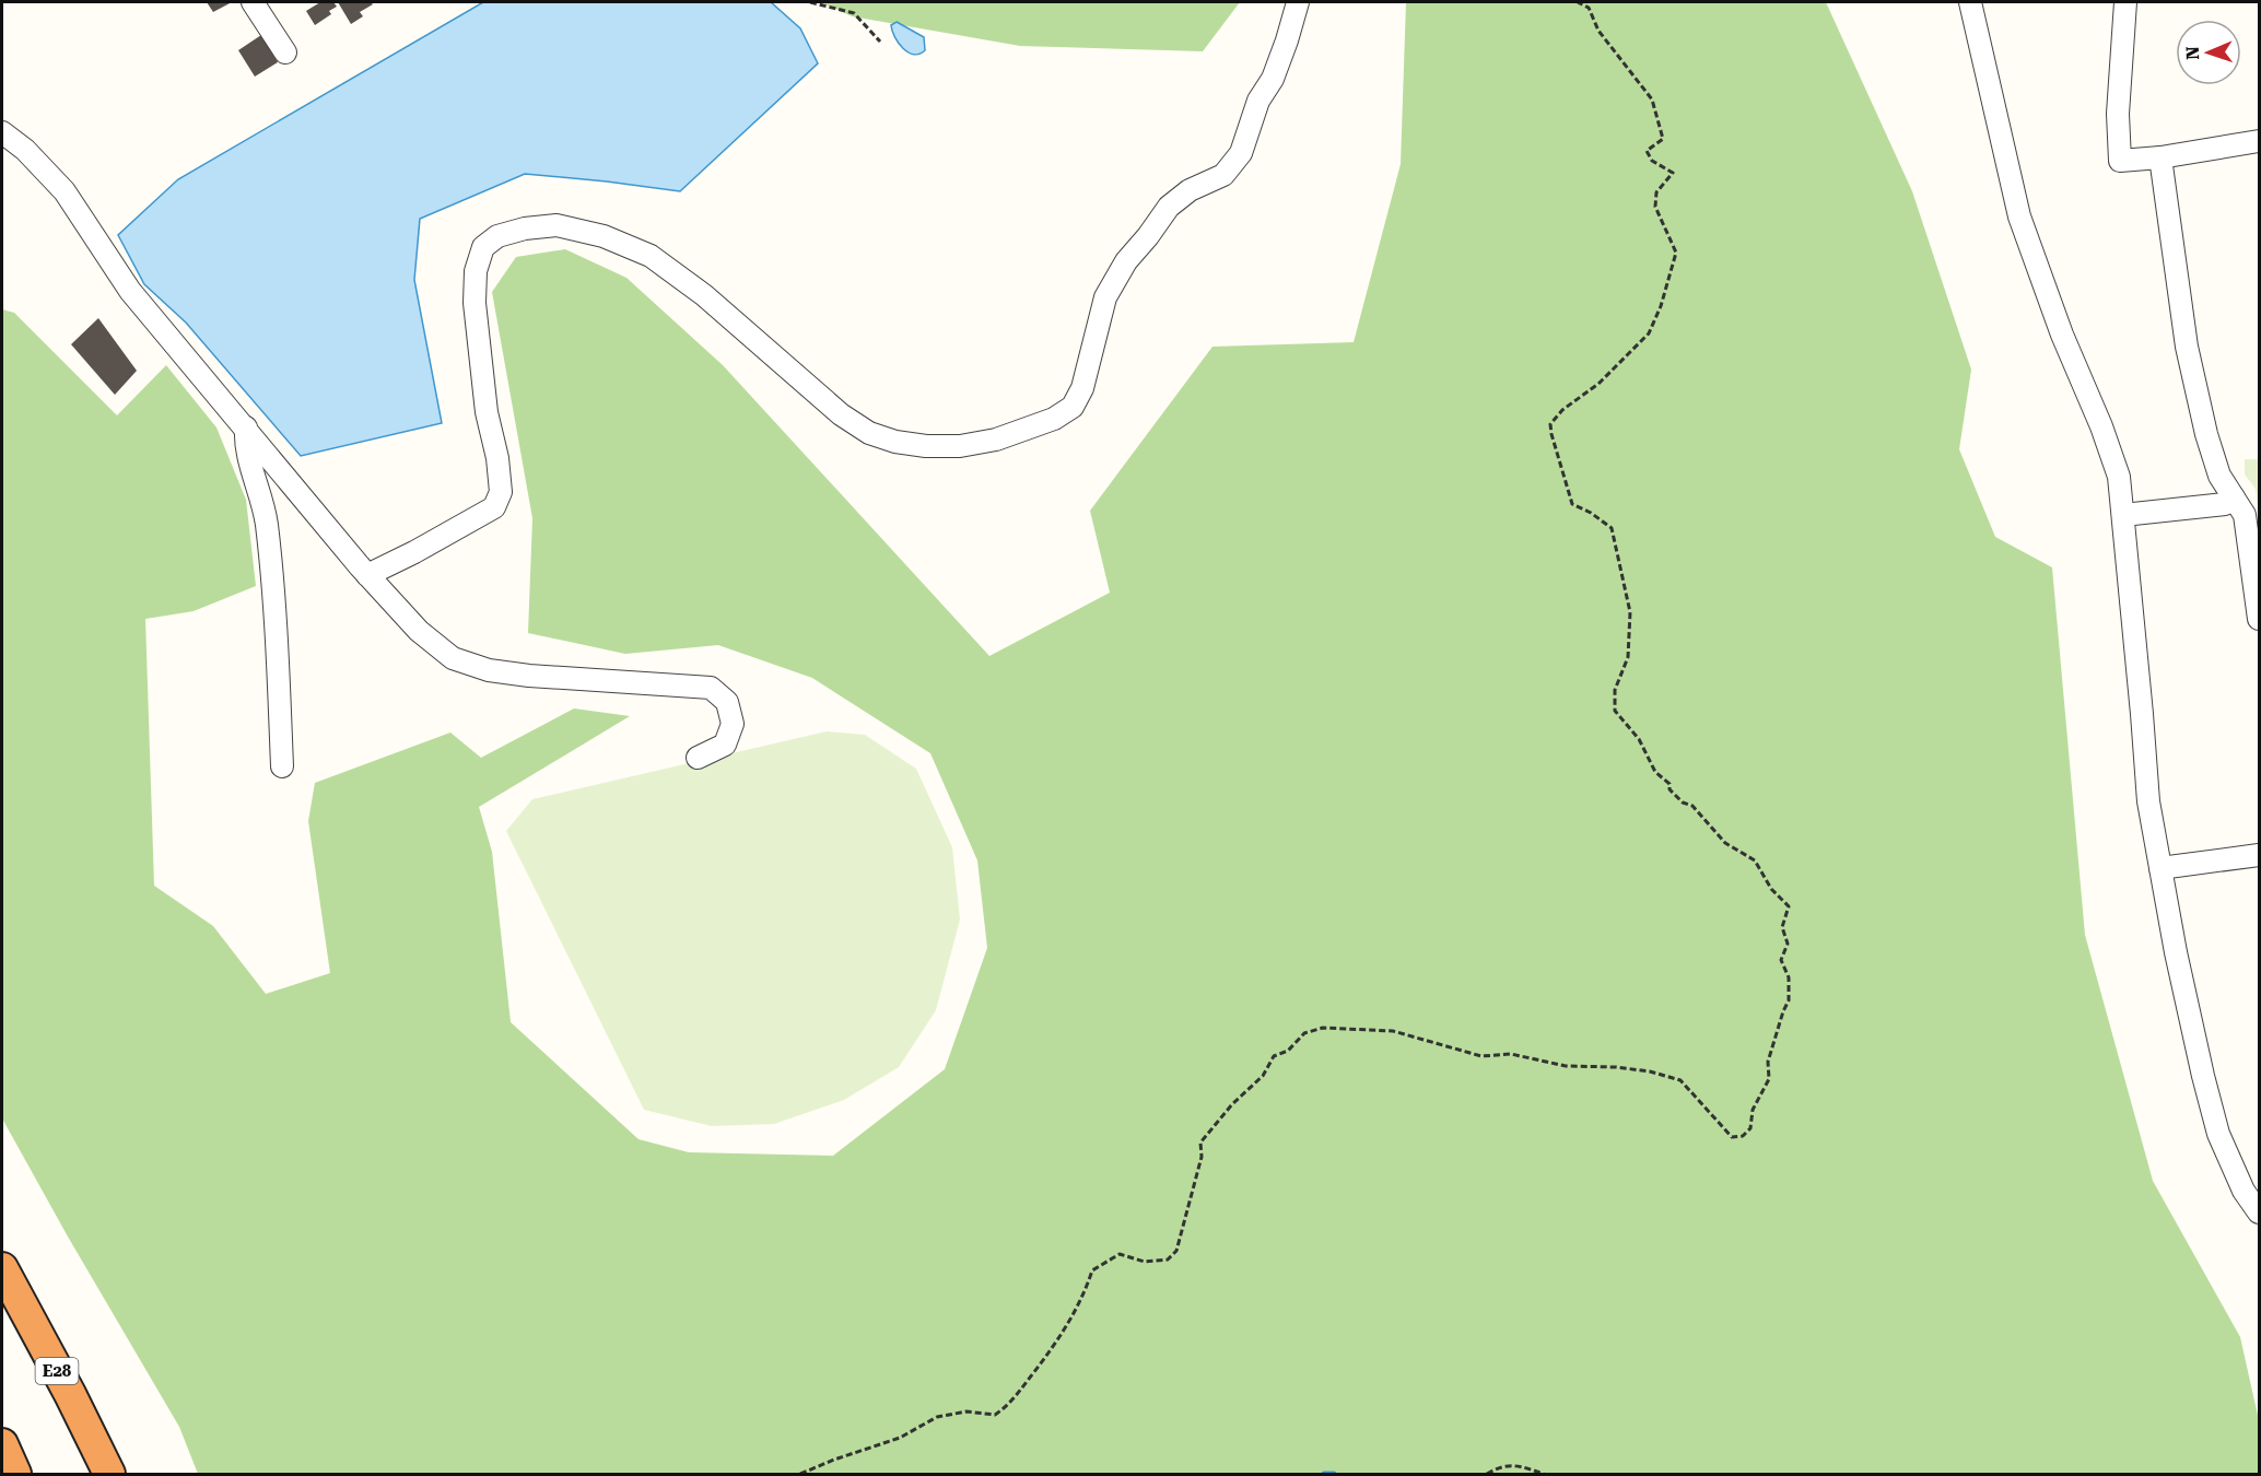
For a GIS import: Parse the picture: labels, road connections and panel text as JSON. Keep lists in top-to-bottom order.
{
  "streets": {
    "highway": ["E28"]
  },
  "north": "left"
}
